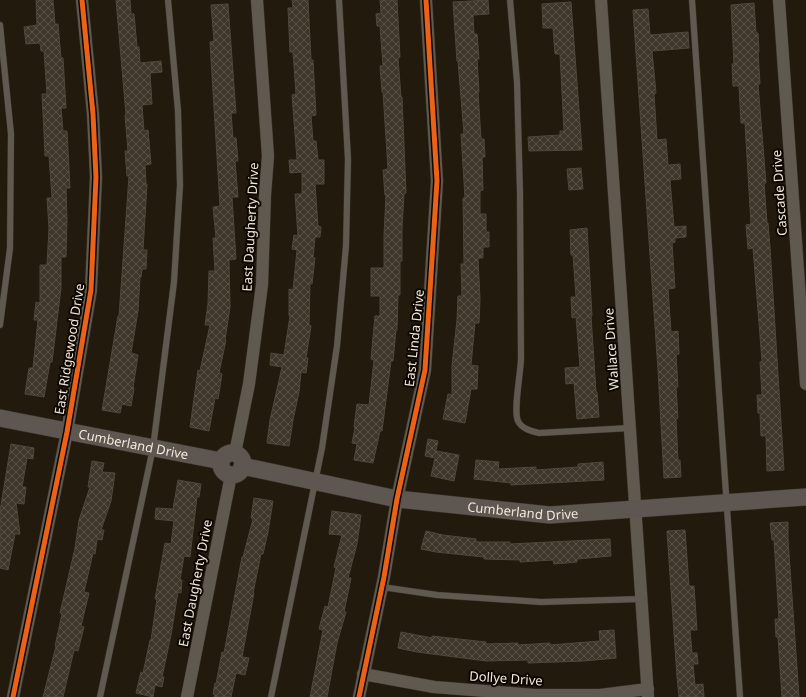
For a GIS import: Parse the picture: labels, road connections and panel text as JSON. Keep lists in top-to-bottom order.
{
  "streets": {
    "street": [
      "Cascade Drive",
      "East Daugherty Drive",
      "East Linda Drive",
      "East Ridgewood Drive",
      "Wallace Drive",
      "Cumberland Drive",
      "Dollye Drive"
    ]
  },
  "crossings": [
    ["East Daugherty Drive", "Cumberland Drive"],
    ["East Linda Drive", "Cumberland Drive"],
    ["East Linda Drive", "Dollye Drive"],
    ["East Ridgewood Drive", "Cumberland Drive"],
    ["Wallace Drive", "Cumberland Drive"],
    ["Wallace Drive", "Dollye Drive"]
  ]
}
